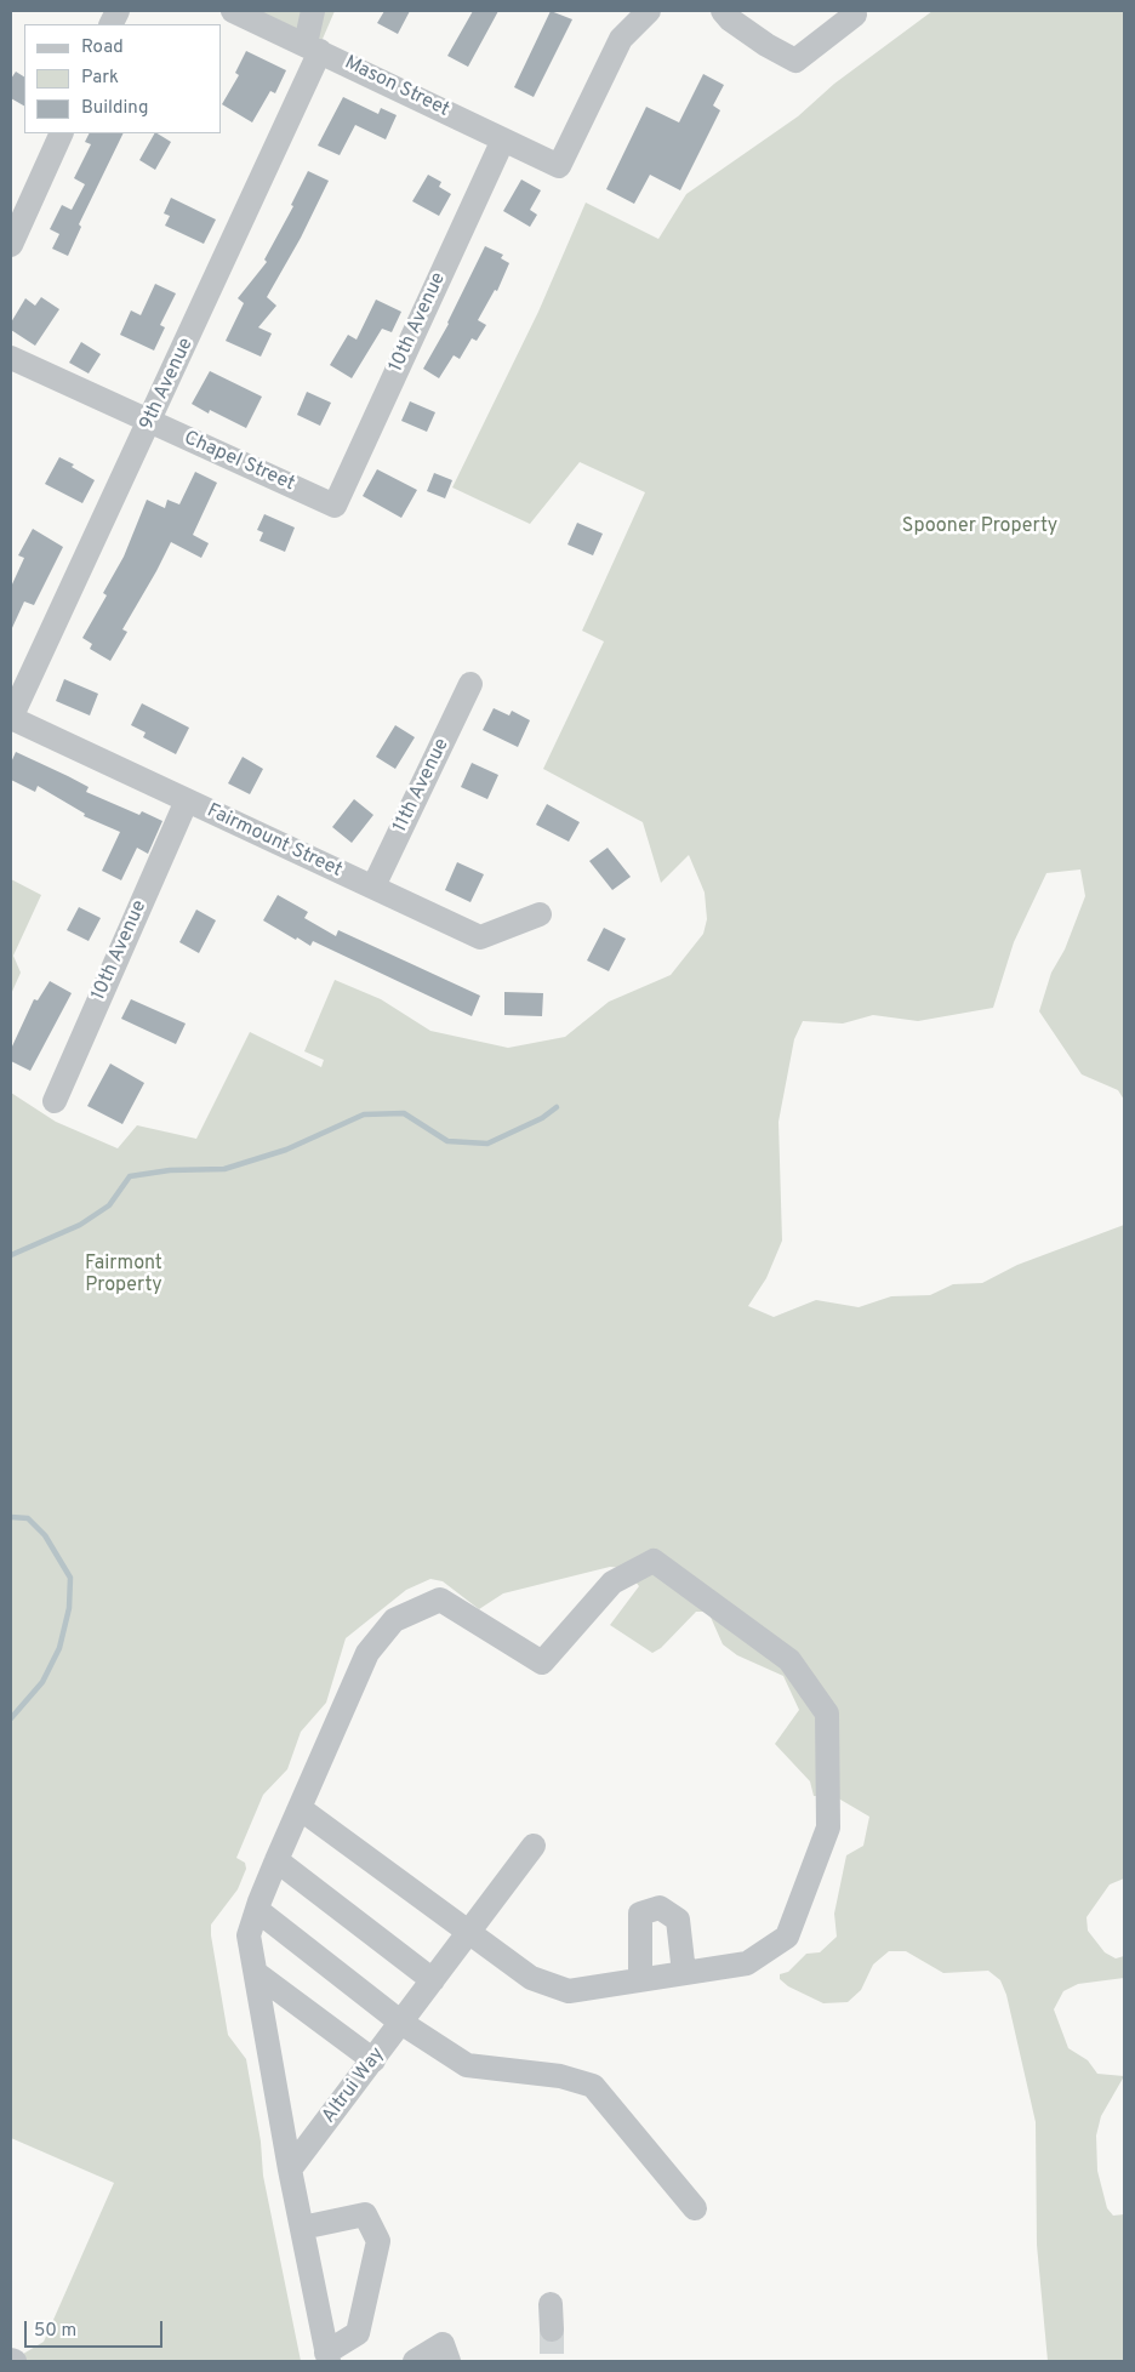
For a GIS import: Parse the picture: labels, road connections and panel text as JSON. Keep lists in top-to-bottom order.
{
  "streets": {
    "street": [
      "Mason Street",
      "10th Avenue",
      "9th Avenue",
      "Chapel Street",
      "11th Avenue",
      "Fairmount Street",
      "Altrui Way"
    ]
  },
  "crossings": [
    ["Mason Street", "10th Avenue"],
    ["Mason Street", "9th Avenue"],
    ["10th Avenue", "Chapel Street"],
    ["10th Avenue", "Fairmount Street"],
    ["9th Avenue", "Chapel Street"],
    ["9th Avenue", "Fairmount Street"],
    ["11th Avenue", "Fairmount Street"]
  ],
  "parks": ["Spooner Property", "Fairmont Property"],
  "legend": ["Road", "Park", "Building"],
  "scale_bar": "50 m"
}
